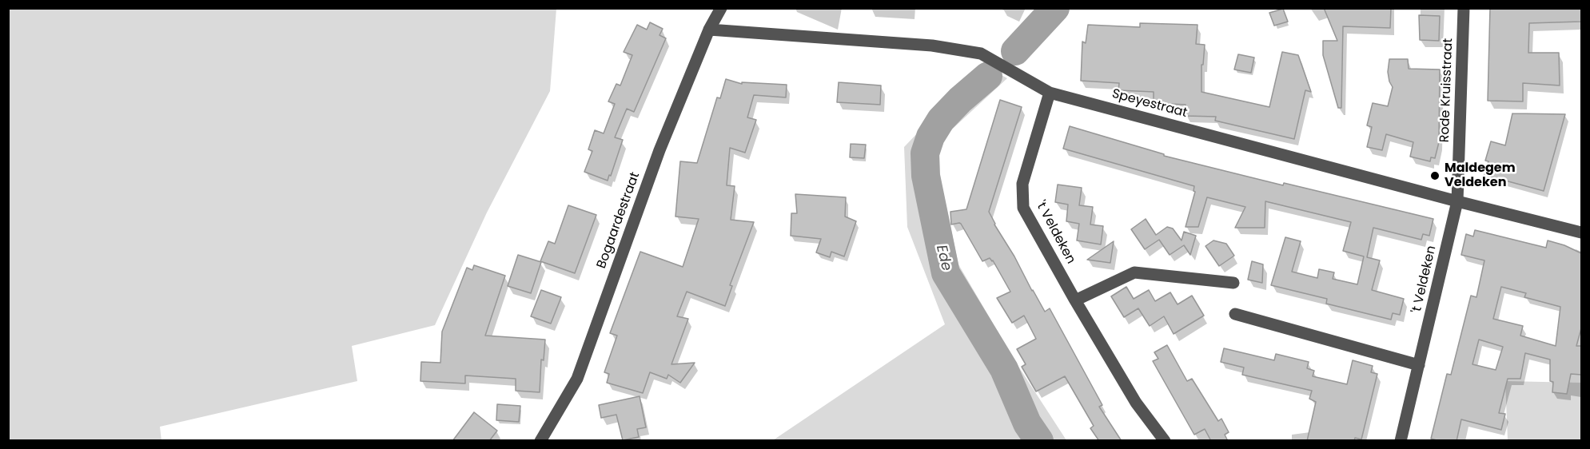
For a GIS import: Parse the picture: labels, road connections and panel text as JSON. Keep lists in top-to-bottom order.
{
  "streets": {
    "street": [
      "Rode Kruisstraat",
      "Speyestraat",
      "Bogaardestraat",
      "'t Veldeken"
    ]
  },
  "crossings": [
    ["Rode Kruisstraat", "Speyestraat"],
    ["Rode Kruisstraat", "'t Veldeken"],
    ["Speyestraat", "Bogaardestraat"],
    ["Speyestraat", "'t Veldeken"]
  ],
  "water": ["Ede"],
  "places": ["Maldegem Veldeken"]
}
